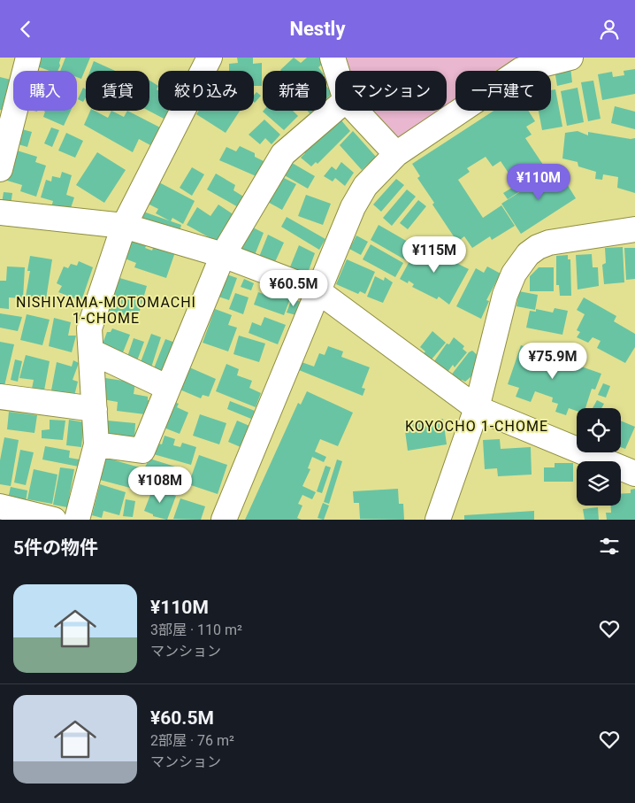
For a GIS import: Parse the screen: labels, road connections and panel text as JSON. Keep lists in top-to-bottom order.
{
  "districts": ["NISHIYAMA-MOTOMACHI 1-CHOME", "KOYOCHO 1-CHOME"],
  "page": {
    "header": "Nestly",
    "chip": [
      "購入",
      "賃貸",
      "絞り込み",
      "新着",
      "マンション",
      "一戸建て"
    ],
    "price": [
      "¥110M",
      "¥115M",
      "¥60.5M",
      "¥75.9M",
      "¥108M"
    ],
    "heading": "5件の物件",
    "list": [
      {
        "name": "¥110M",
        "note": "3部屋 · 110 m² · マンション"
      },
      {
        "name": "¥60.5M",
        "note": "2部屋 · 76 m² · マンション"
      }
    ]
  }
}
